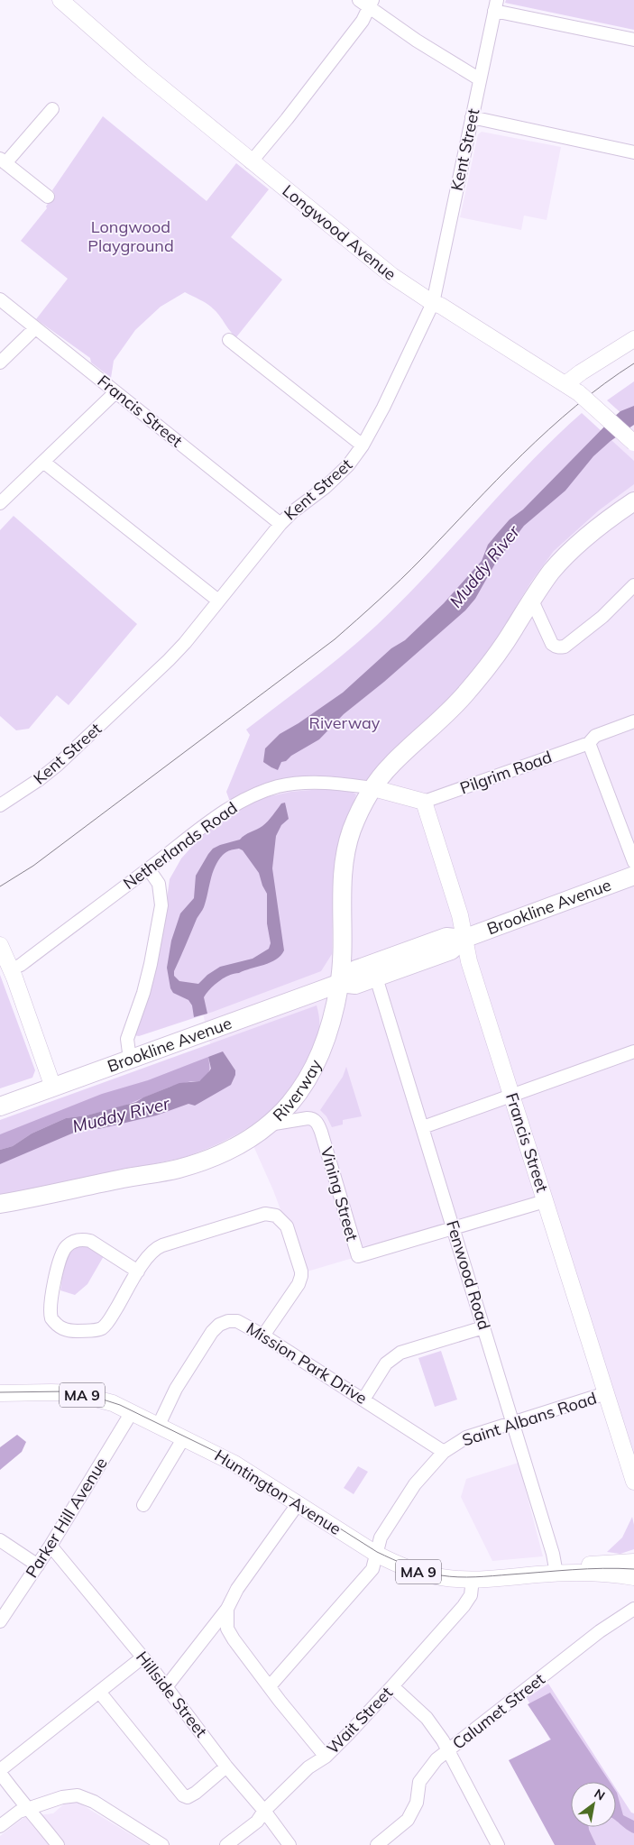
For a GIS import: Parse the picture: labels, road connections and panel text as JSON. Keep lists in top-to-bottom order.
{
  "streets": {
    "highway": ["Brookline Avenue", "Riverway"],
    "main road": [
      "Longwood Avenue",
      "Francis Street",
      "MA 9",
      "Huntington Avenue"
    ],
    "street": [
      "Kent Street",
      "Pilgrim Road",
      "Netherlands Road",
      "Vining Street",
      "Fenwood Road",
      "Mission Park Drive",
      "Saint Albans Road",
      "Parker Hill Avenue",
      "Hillside Street",
      "Calumet Street",
      "Wait Street"
    ]
  },
  "crossings": [
    ["Kent Street", "Longwood Avenue"],
    ["Kent Street", "Francis Street"],
    ["Francis Street", "Pilgrim Road"],
    ["Francis Street", "Brookline Avenue"],
    ["Francis Street", "Vining Street"],
    ["Francis Street", "Saint Albans Road"],
    ["Netherlands Road", "Riverway"],
    ["Brookline Avenue", "Riverway"],
    ["Brookline Avenue", "Fenwood Road"],
    ["Riverway", "Vining Street"],
    ["Vining Street", "Fenwood Road"],
    ["Fenwood Road", "Saint Albans Road"],
    ["Fenwood Road", "Huntington Avenue"],
    ["Mission Park Drive", "Saint Albans Road"],
    ["Mission Park Drive", "Huntington Avenue"],
    ["Saint Albans Road", "Huntington Avenue"],
    ["Huntington Avenue", "Parker Hill Avenue"],
    ["Huntington Avenue", "Wait Street"],
    ["Parker Hill Avenue", "Hillside Street"],
    ["Hillside Street", "Wait Street"]
  ],
  "water": ["Muddy River"],
  "parks": ["Longwood Playground", "Riverway"],
  "north": "top right"
}
